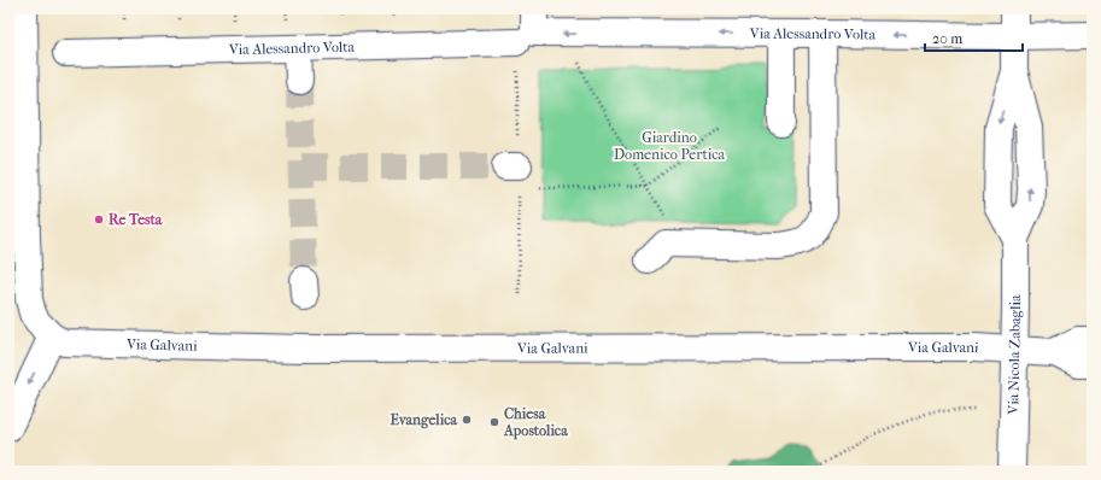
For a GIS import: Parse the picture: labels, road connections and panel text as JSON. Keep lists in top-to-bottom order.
{
  "streets": {
    "street": ["Via Alessandro Volta", "Via Galvani", "Via Nicola Zabaglia"]
  },
  "crossings": [
    ["Via Alessandro Volta", "Via Nicola Zabaglia"],
    ["Via Galvani", "Via Nicola Zabaglia"]
  ],
  "one_way": ["Via Alessandro Volta"],
  "parks": ["Giardino Domenico Pertica"],
  "places": ["Re Testa", "Evangelica", "Chiesa Apostolica"],
  "scale_bar": "20 m"
}
